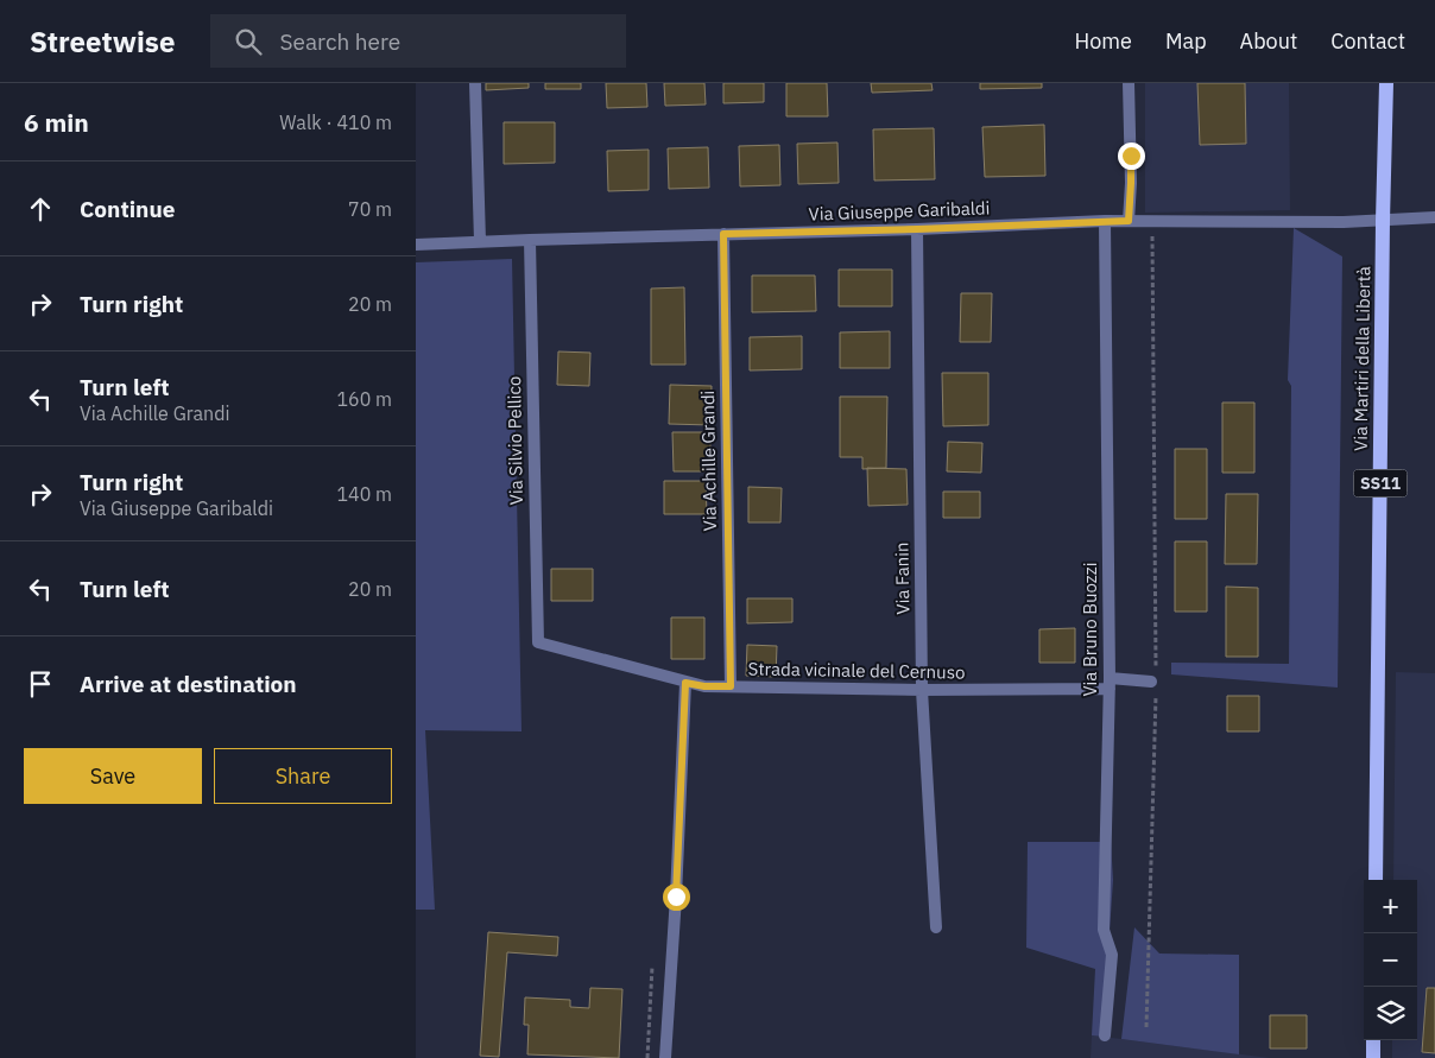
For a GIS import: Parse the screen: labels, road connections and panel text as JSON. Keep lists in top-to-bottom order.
{
  "streets": {
    "main road": ["Via Martiri della Libertà", "SS11"],
    "street": [
      "Via Giuseppe Garibaldi",
      "Via Silvio Pellico",
      "Via Achille Grandi",
      "Via Fanin",
      "Via Bruno Buozzi",
      "Strada vicinale del Cernuso"
    ]
  },
  "crossings": [
    ["Via Giuseppe Garibaldi", "Via Martiri della Libertà"],
    ["Via Giuseppe Garibaldi", "Via Silvio Pellico"],
    ["Via Giuseppe Garibaldi", "Via Achille Grandi"],
    ["Via Giuseppe Garibaldi", "Via Fanin"],
    ["Via Giuseppe Garibaldi", "Via Bruno Buozzi"],
    ["Via Silvio Pellico", "Strada vicinale del Cernuso"],
    ["Via Achille Grandi", "Strada vicinale del Cernuso"],
    ["Via Fanin", "Strada vicinale del Cernuso"],
    ["Via Bruno Buozzi", "Strada vicinale del Cernuso"]
  ],
  "page": {
    "header": "Streetwise",
    "search": "Search here",
    "nav": [
      "Home",
      "Map",
      "About",
      "Contact"
    ],
    "heading": ["6 min", "Walk · 410 m"],
    "list": [
      ["Continue", "70 m"],
      ["Turn right", "20 m"],
      ["Turn left", "Via Achille Grandi", "160 m"],
      ["Turn right", "Via Giuseppe Garibaldi", "140 m"],
      ["Turn left", "20 m"],
      "Arrive at destination"
    ],
    "buttons": ["Save", "Share"],
    "map_buttons": ["+", "−"]
  }
}
